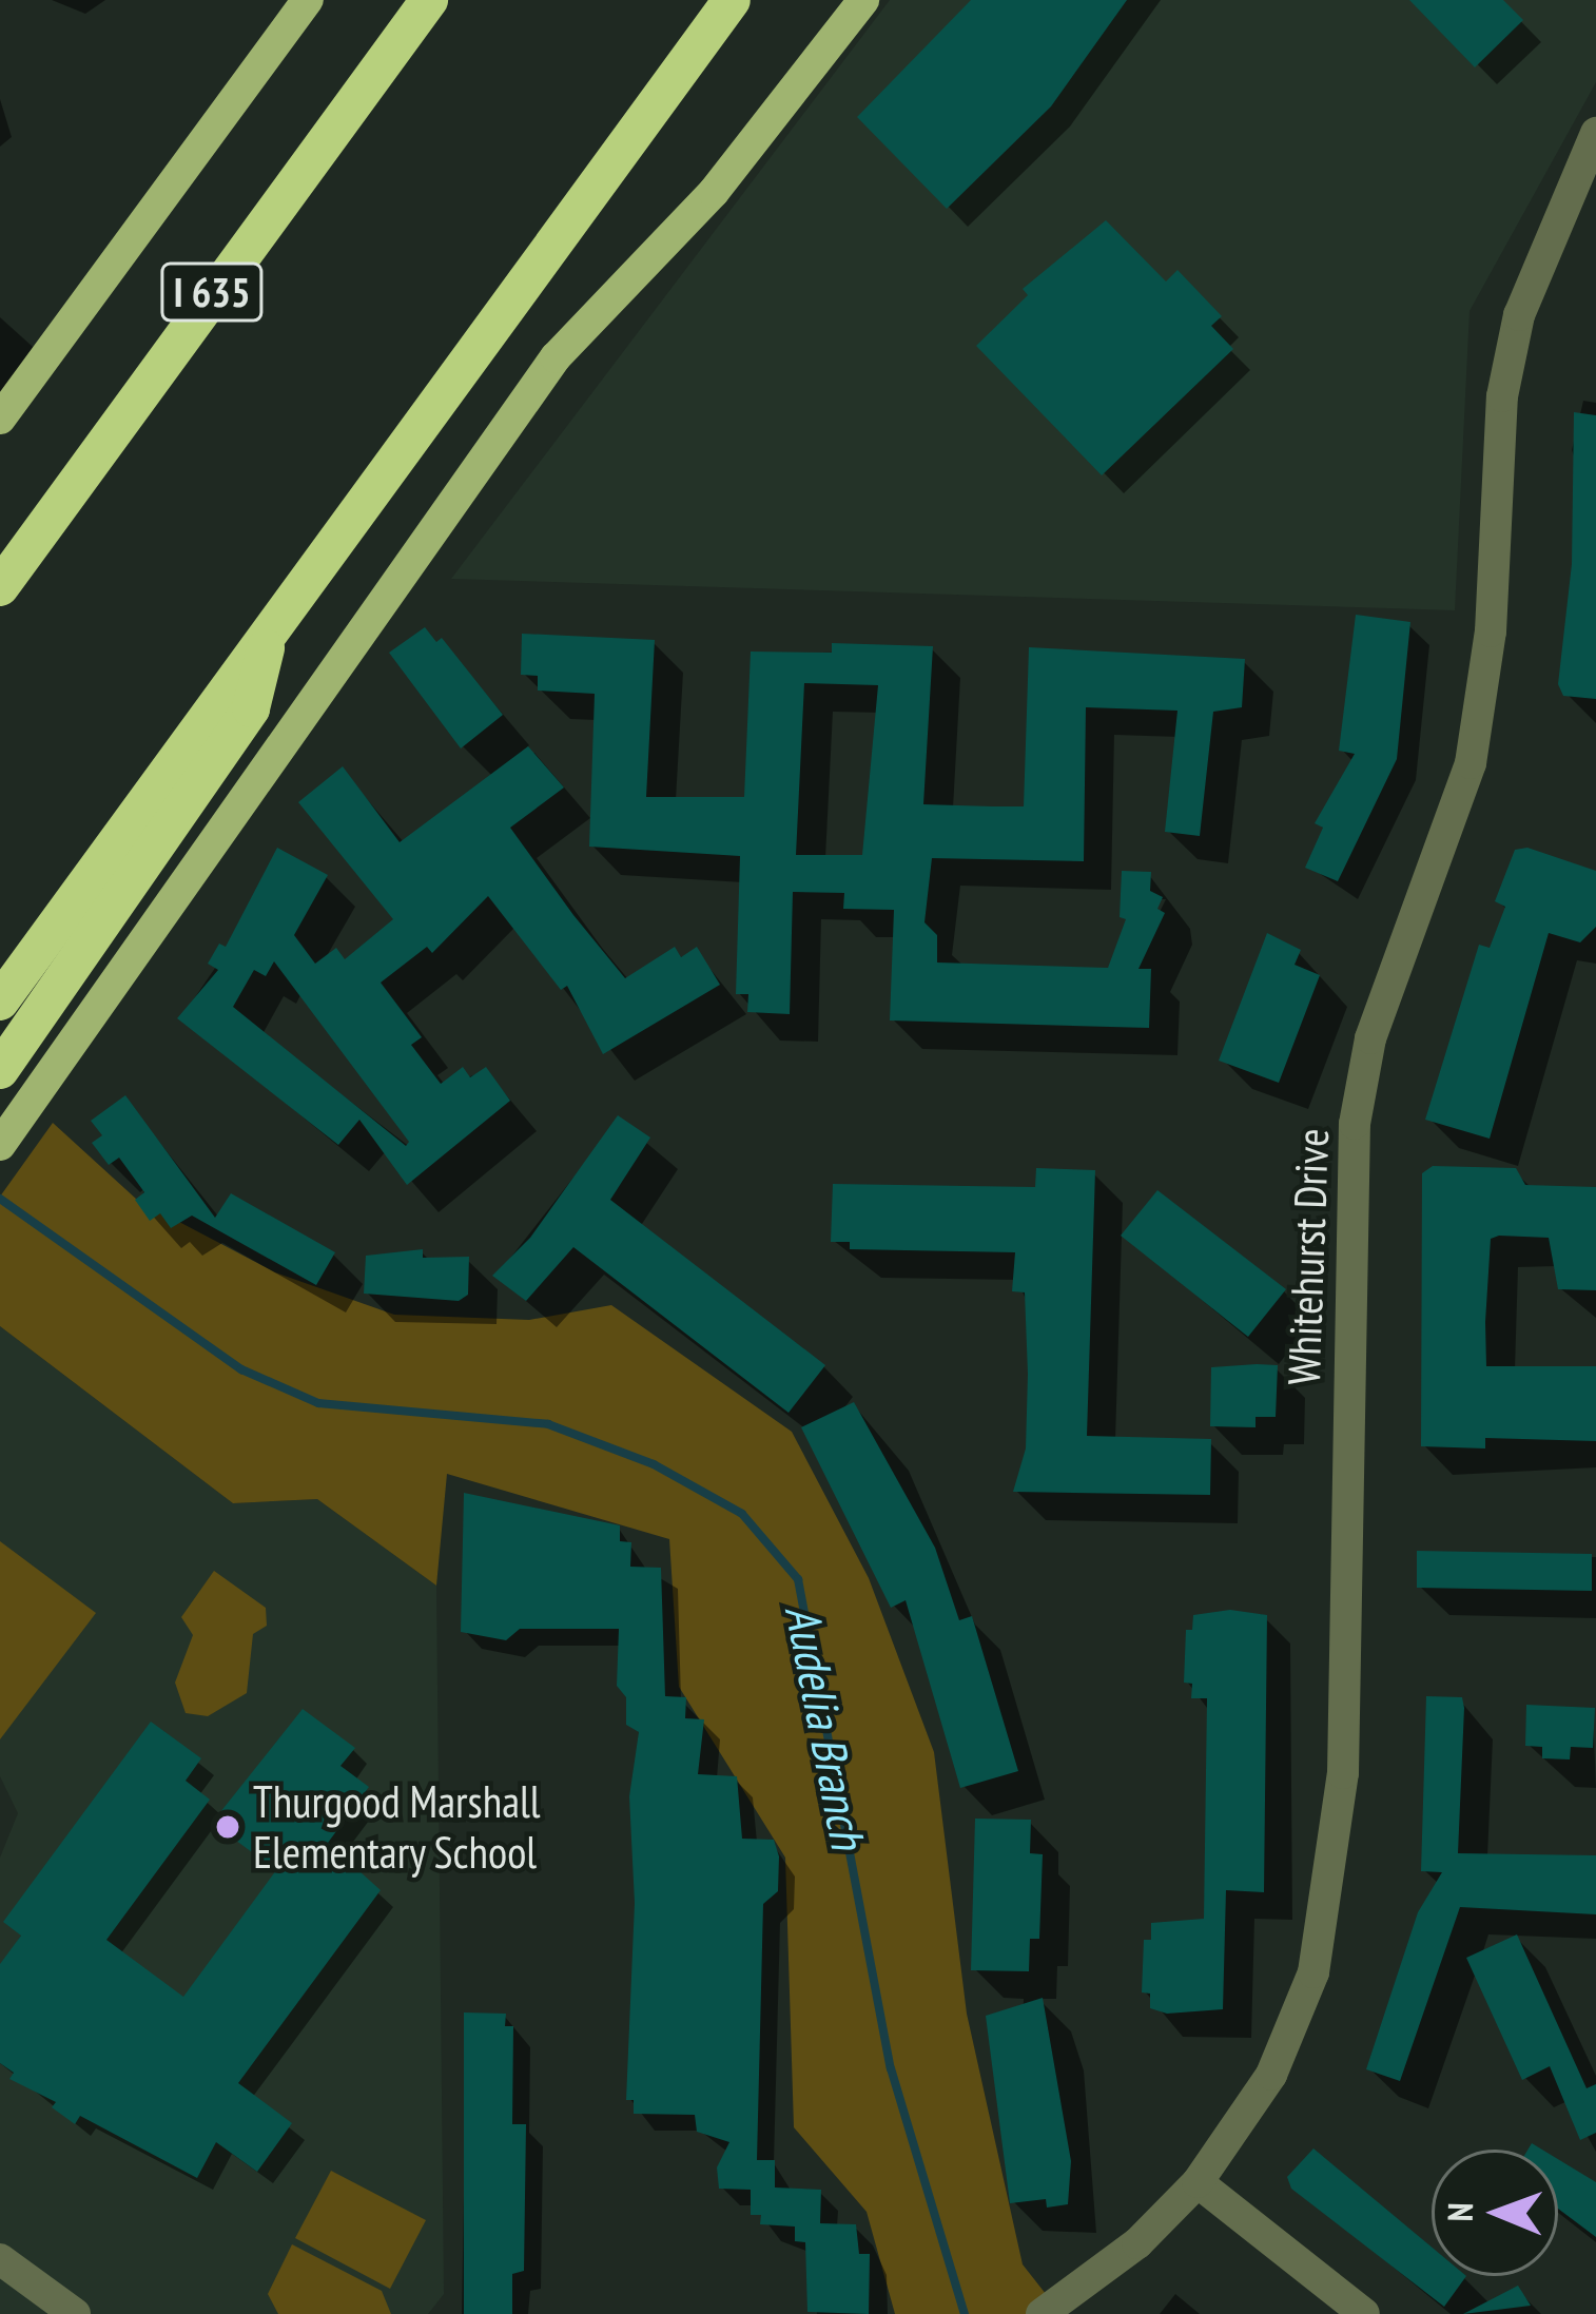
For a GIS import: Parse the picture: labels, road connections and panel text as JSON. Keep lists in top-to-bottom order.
{
  "streets": {
    "highway": ["I 635"],
    "street": ["Whitehurst Drive"]
  },
  "water": ["Audelia Branch"],
  "places": ["Thurgood Marshall Elementary School"],
  "north": "left"
}
